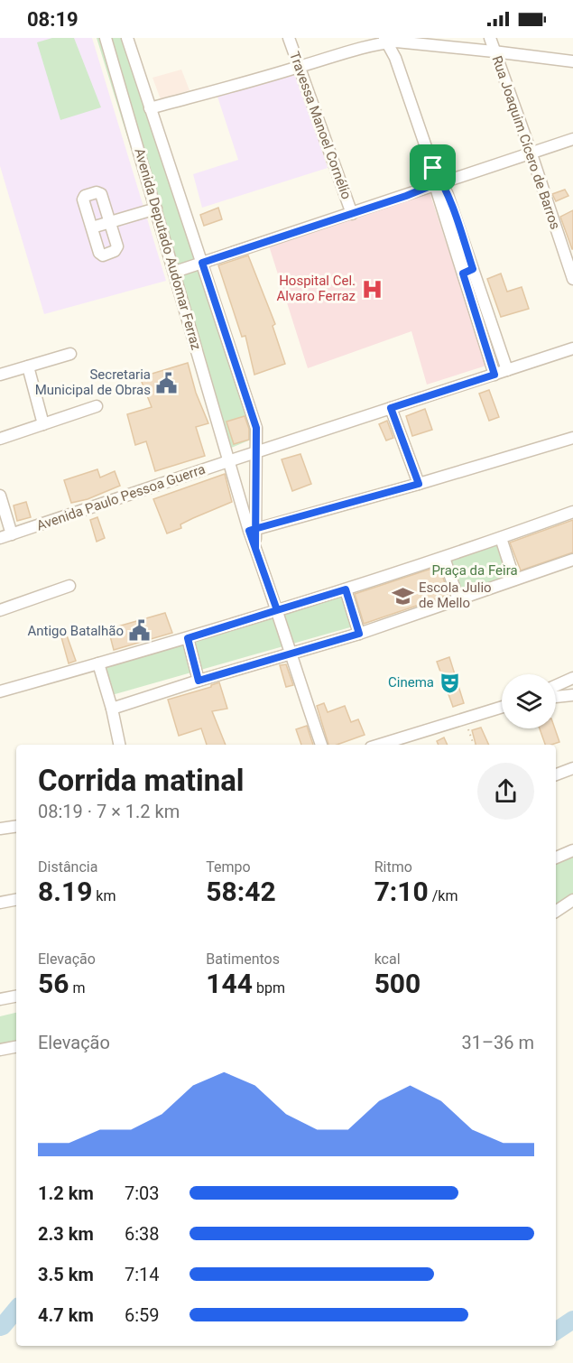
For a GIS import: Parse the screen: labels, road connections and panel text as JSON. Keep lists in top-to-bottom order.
{
  "streets": {
    "street": [
      "Travessa Manoel Cornélio",
      "Rua Joaquim Cícero de Barros",
      "Avenida Deputado Audomar Ferraz",
      "Avenida Paulo Pessoa Guerra"
    ]
  },
  "crossings": [
    ["Avenida Deputado Audomar Ferraz", "Avenida Paulo Pessoa Guerra"]
  ],
  "parks": ["Praça da Feira"],
  "places": {
    "hospital": ["Hospital Cel. Alvaro Ferraz"],
    "public building": ["Secretaria Municipal de Obras", "Antigo Batalhão"],
    "school or university": ["Escola Julio de Mello"],
    "theatre": ["Cinema"]
  },
  "page": {
    "status": "08:19",
    "heading": ["Corrida matinal", "08:19 · 7 × 1.2 km"],
    "stats": [
      ["Distância", "8.19 km"],
      ["Tempo", "58:42"],
      ["Ritmo", "7:10 /km"],
      ["Elevação", "56 m"],
      ["Batimentos", "144 bpm"],
      ["kcal", "500"]
    ],
    "chart": ["Elevação", "31–36 m"],
    "list": [
      {
        "name": "1.2 km",
        "note": "7:03"
      },
      {
        "name": "2.3 km",
        "note": "6:38"
      },
      {
        "name": "3.5 km",
        "note": "7:14"
      },
      {
        "name": "4.7 km",
        "note": "6:59"
      }
    ]
  }
}
